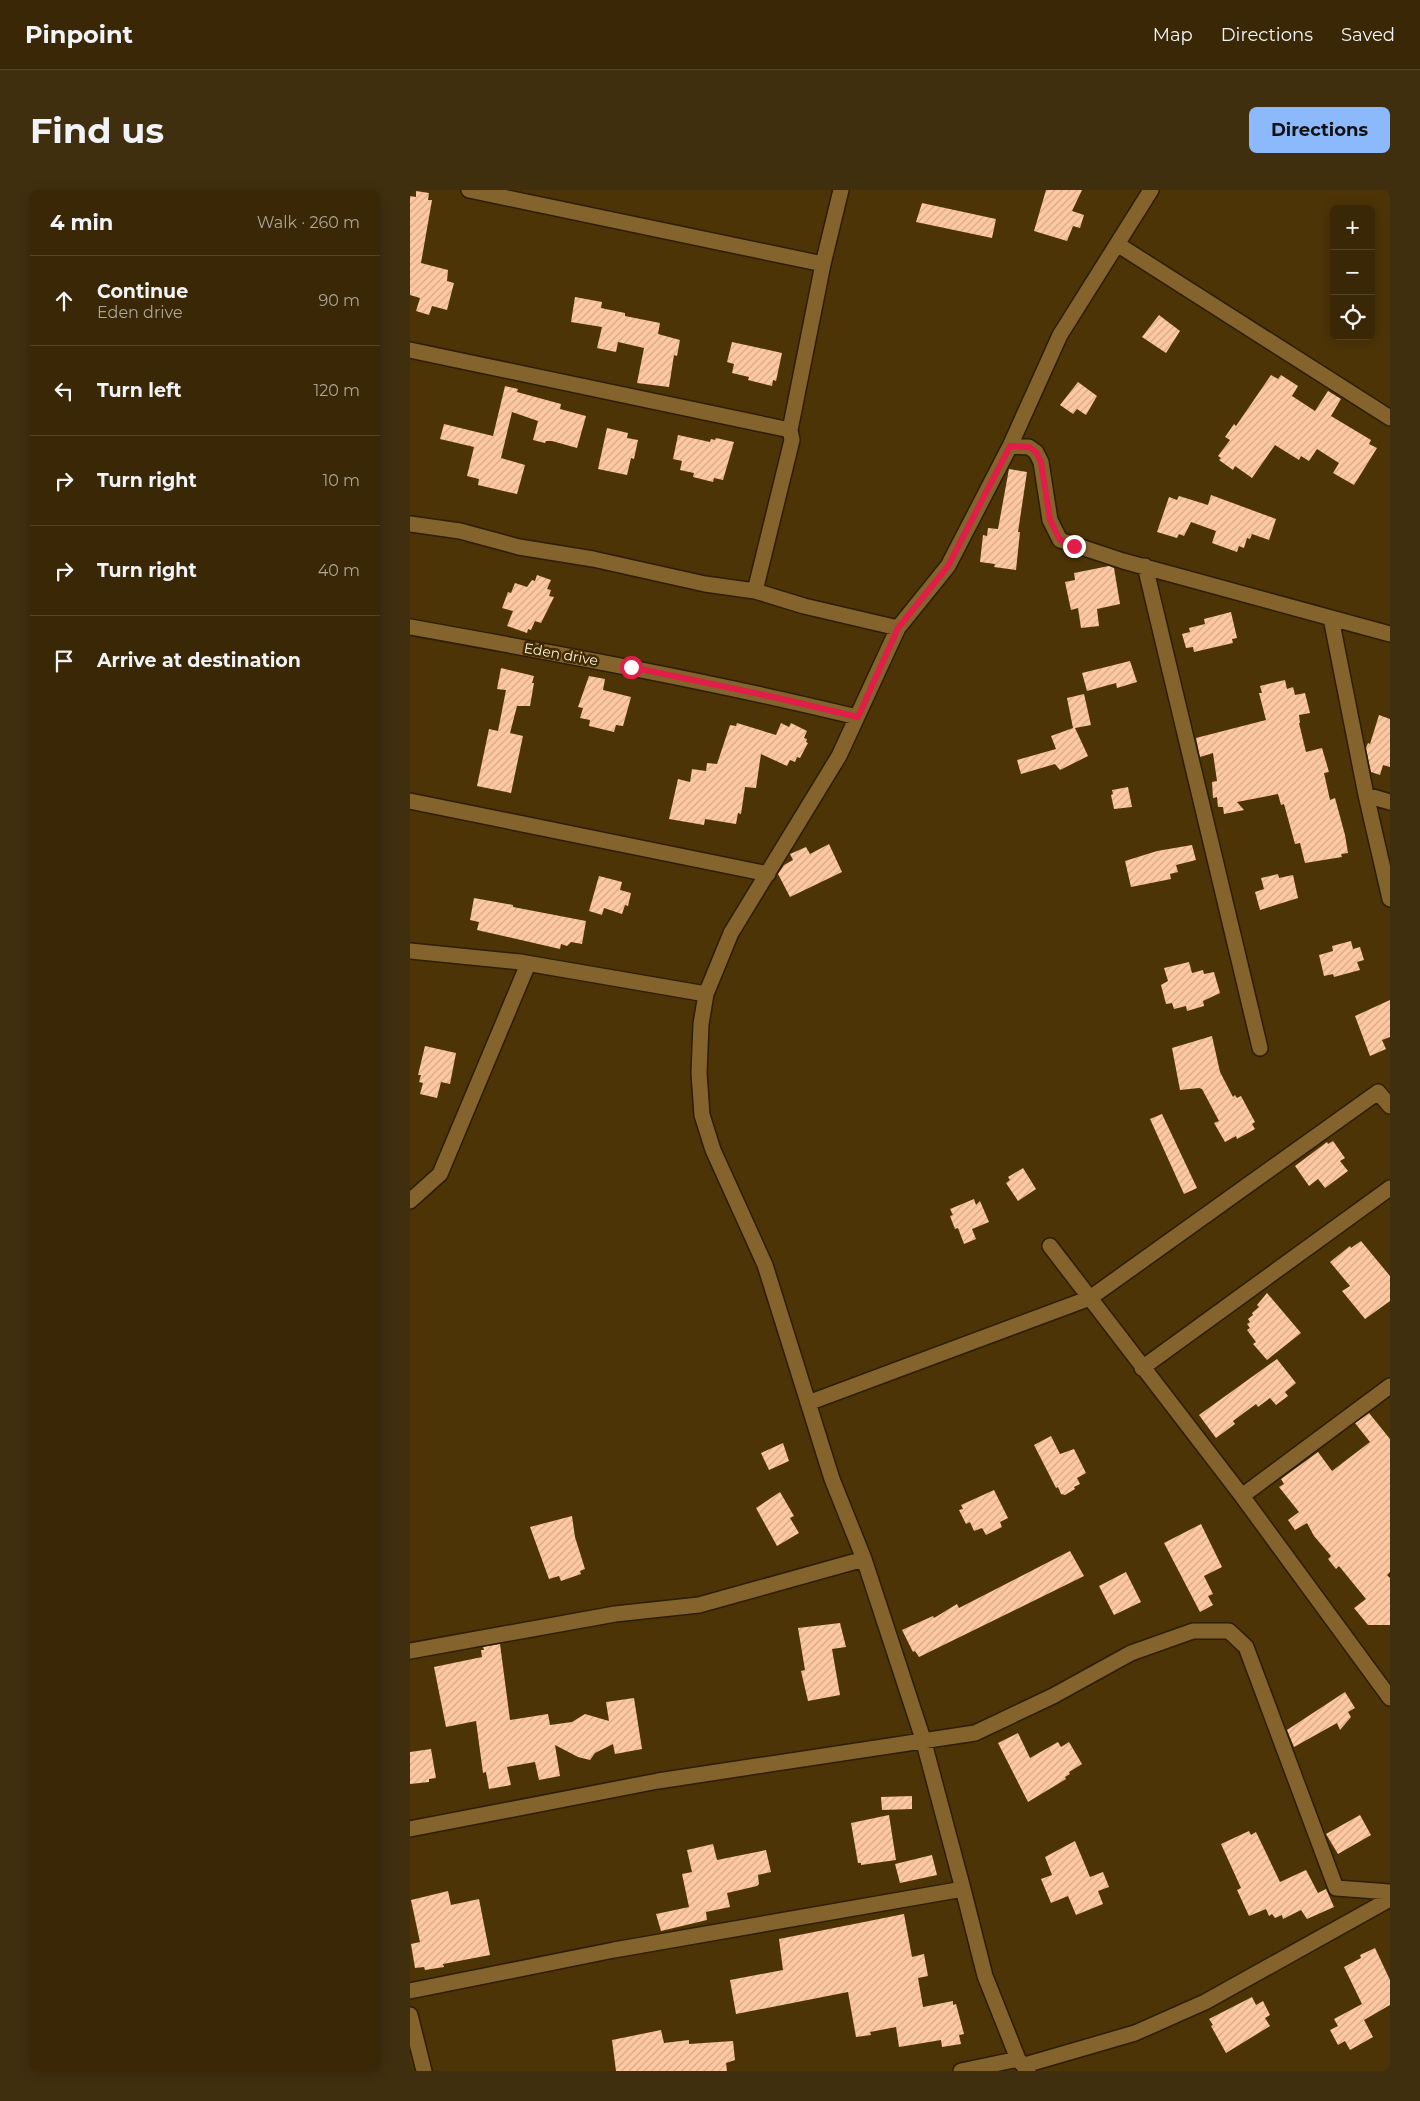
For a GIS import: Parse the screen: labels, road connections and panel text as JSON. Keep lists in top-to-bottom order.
{
  "streets": {
    "street": ["Eden drive"]
  },
  "page": {
    "header": "Pinpoint",
    "nav": ["Map", "Directions", "Saved"],
    "buttons": "Directions",
    "title": "Find us",
    "heading": ["4 min", "Walk · 260 m"],
    "map_buttons": ["+", "−"],
    "list": [
      ["Continue", "Eden drive", "90 m"],
      ["Turn left", "120 m"],
      ["Turn right", "10 m"],
      ["Turn right", "40 m"],
      "Arrive at destination"
    ]
  }
}
